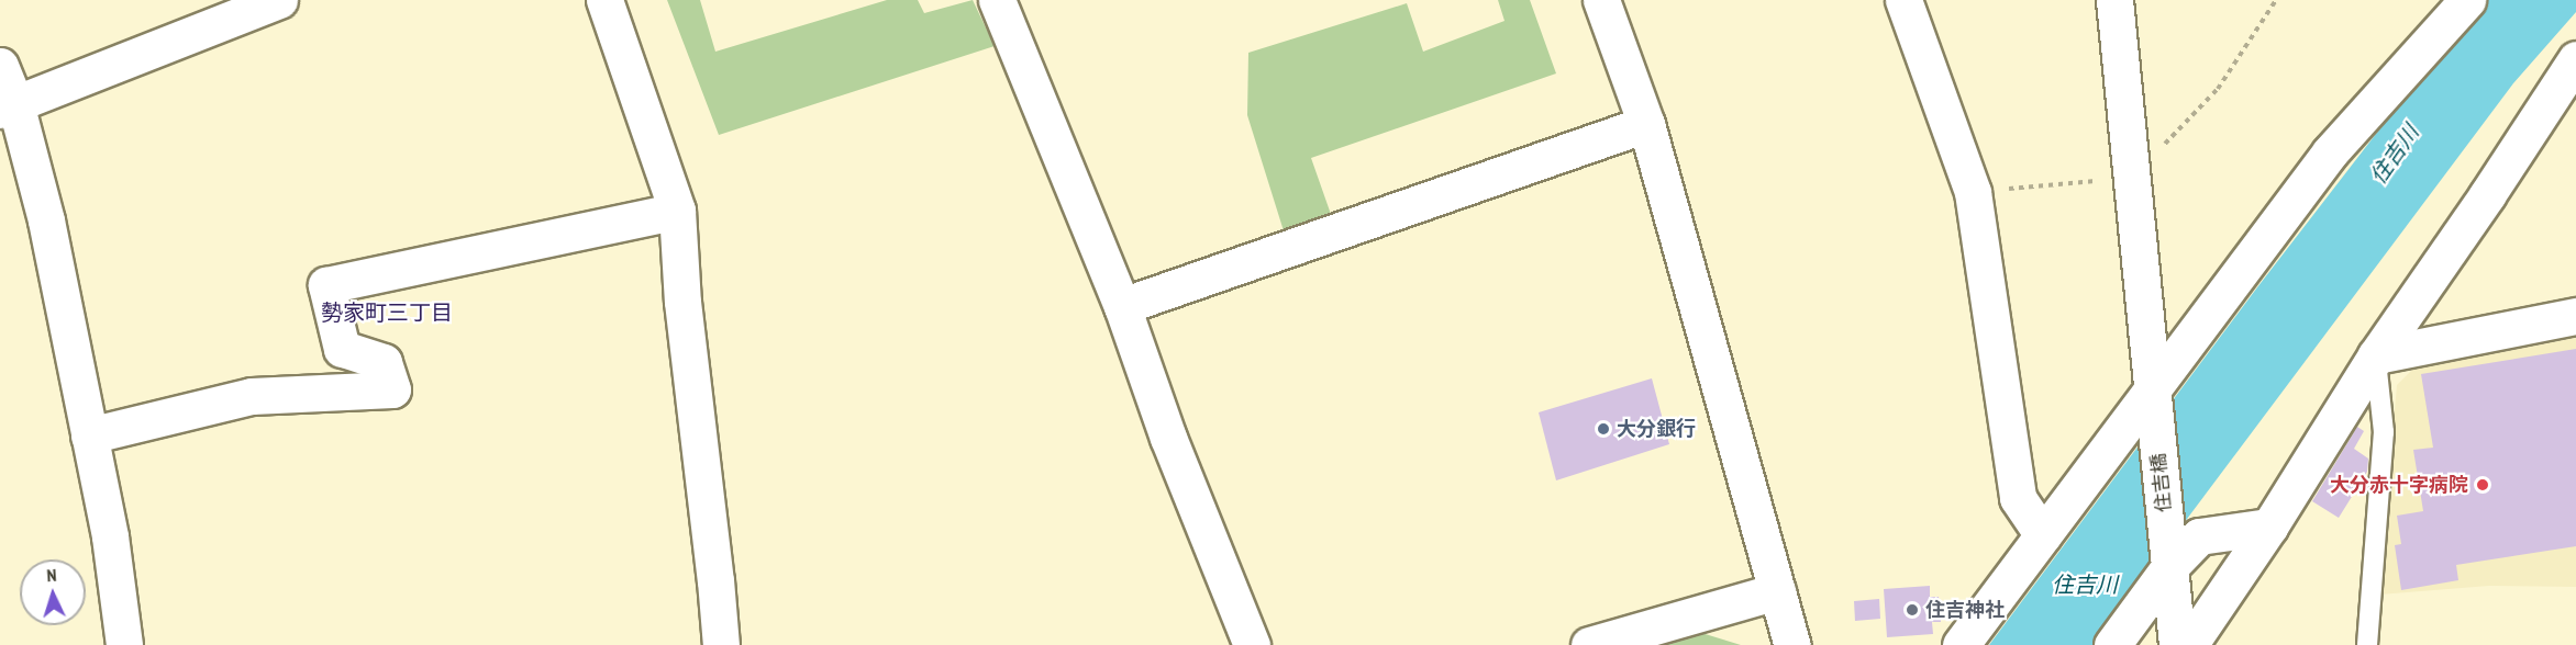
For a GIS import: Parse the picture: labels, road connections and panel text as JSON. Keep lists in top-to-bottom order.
{
  "streets": {
    "street": ["住吉橋"]
  },
  "districts": ["勢家町三丁目"],
  "water": ["住吉川"],
  "places": ["大分銀行", "大分赤十字病院", "住吉神社"],
  "north": "top"
}
